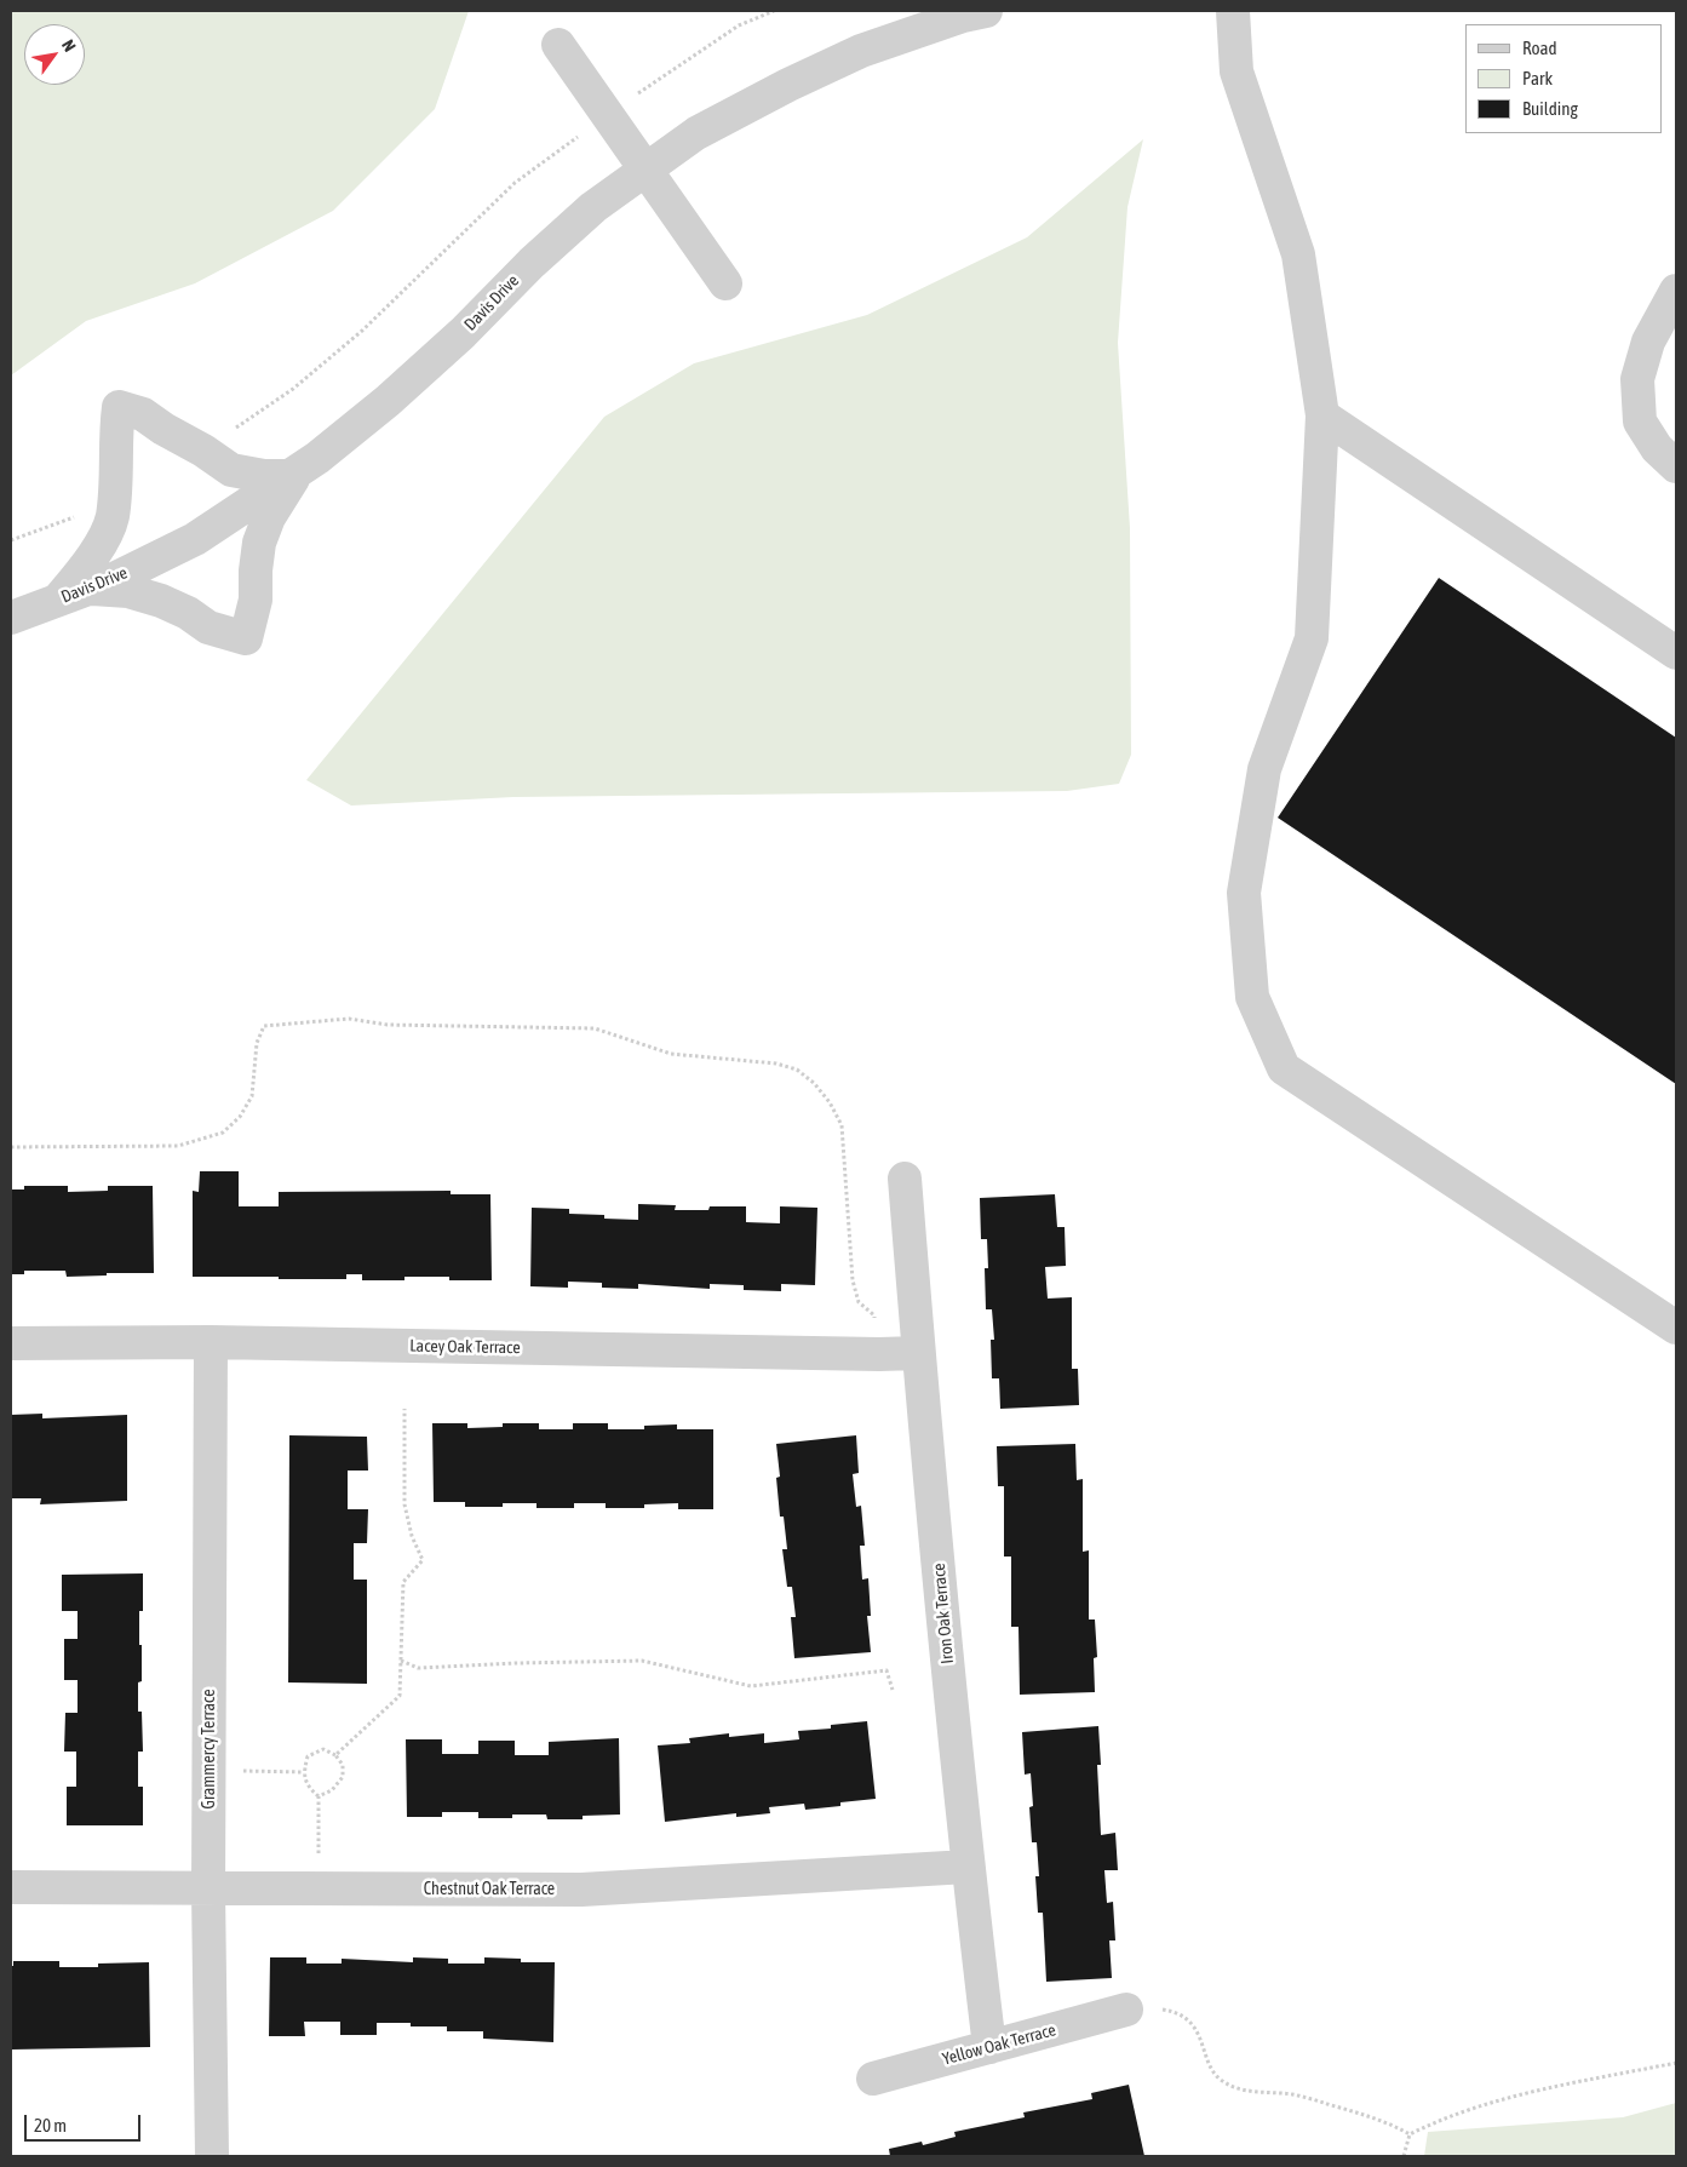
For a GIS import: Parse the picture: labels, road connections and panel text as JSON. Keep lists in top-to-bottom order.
{
  "streets": {
    "street": [
      "Davis Drive",
      "Lacey Oak Terrace",
      "Iron Oak Terrace",
      "Grammercy Terrace",
      "Chestnut Oak Terrace",
      "Yellow Oak Terrace"
    ]
  },
  "crossings": [
    ["Lacey Oak Terrace", "Iron Oak Terrace"],
    ["Lacey Oak Terrace", "Grammercy Terrace"],
    ["Iron Oak Terrace", "Chestnut Oak Terrace"],
    ["Iron Oak Terrace", "Yellow Oak Terrace"],
    ["Grammercy Terrace", "Chestnut Oak Terrace"]
  ],
  "legend": ["Road", "Park", "Building"],
  "scale_bar": "20 m",
  "north": "top right"
}
